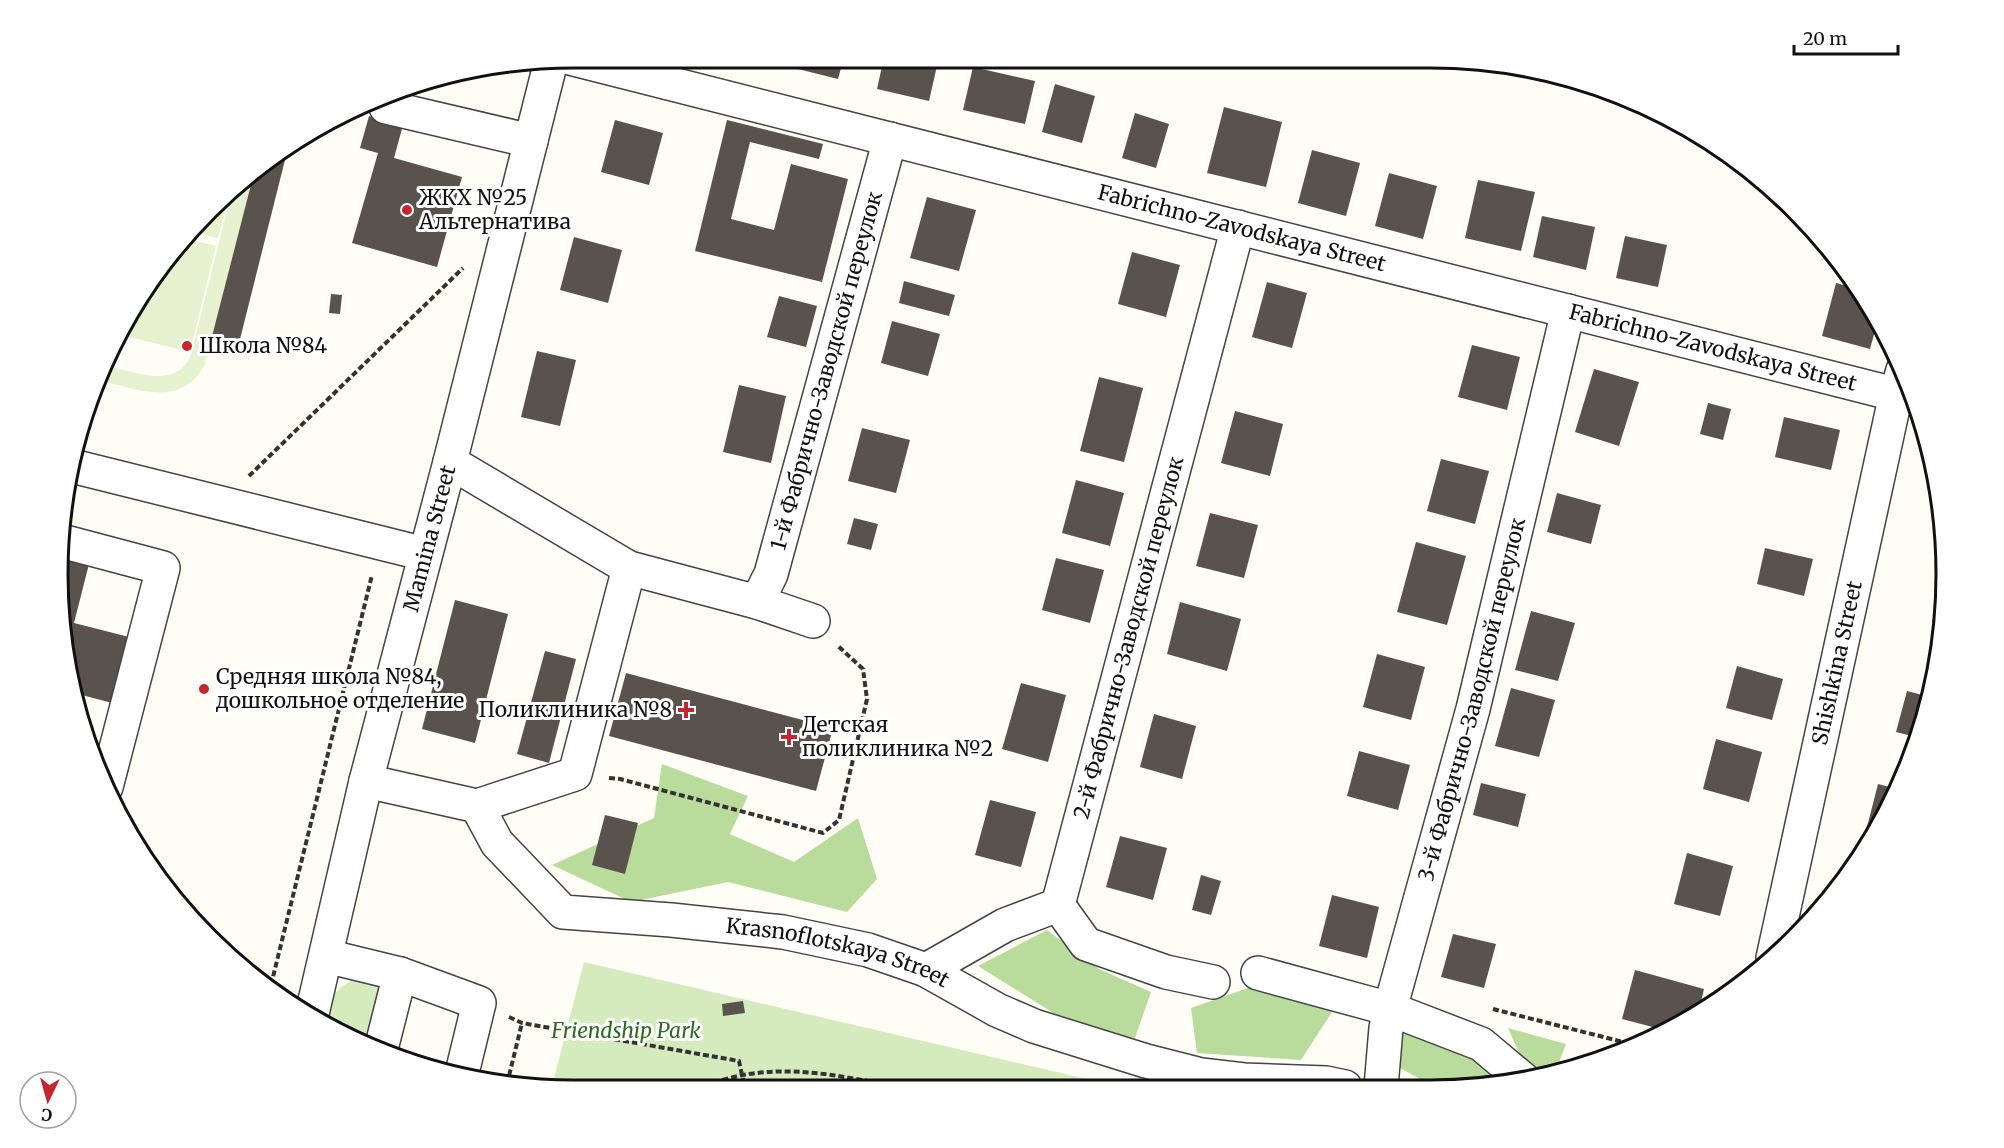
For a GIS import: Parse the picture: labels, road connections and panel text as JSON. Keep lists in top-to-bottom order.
{
  "streets": {
    "street": [
      "Fabrichno-Zavodskaya Street",
      "1-й Фабрично-Заводской переулок",
      "Mamina Street",
      "2-й Фабрично-Заводской переулок",
      "Shishkina Street",
      "3-й Фабрично-Заводской переулок",
      "Krasnoflotskaya Street"
    ]
  },
  "crossings": [
    ["Fabrichno-Zavodskaya Street", "1-й Фабрично-Заводской переулок"],
    ["Fabrichno-Zavodskaya Street", "2-й Фабрично-Заводской переулок"],
    ["Fabrichno-Zavodskaya Street", "3-й Фабрично-Заводской переулок"]
  ],
  "parks": ["Friendship Park"],
  "places": {
    "other": ["ЖКХ №25 Альтернатива", "Школа №84", "Средняя школа №84, дошкольное отделение"],
    "health": ["Поликлиника №8", "Детская поликлиника №2"]
  },
  "scale_bar": "20 m",
  "north": "bottom"
}
